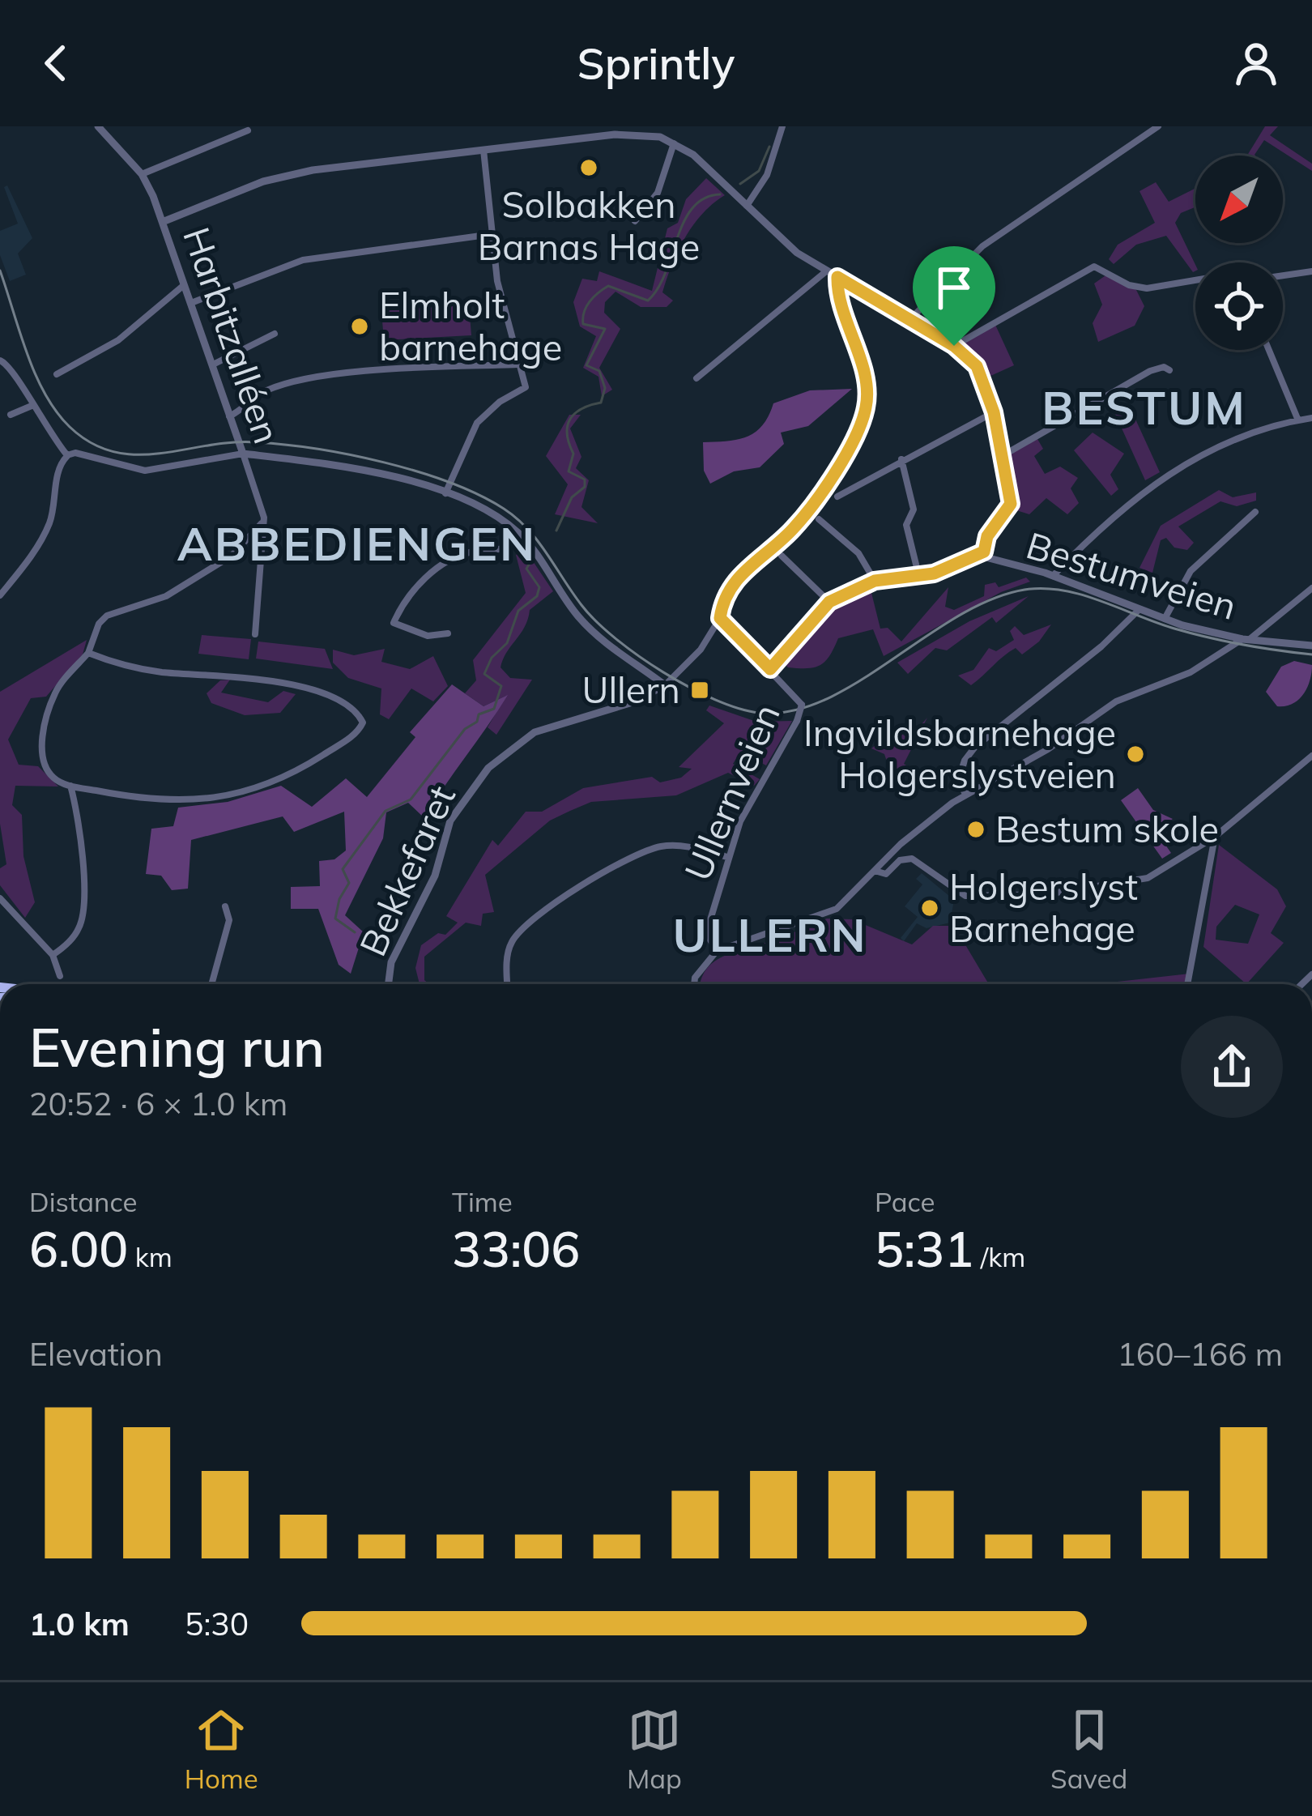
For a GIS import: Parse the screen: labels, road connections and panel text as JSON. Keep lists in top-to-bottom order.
{
  "streets": {
    "street": [
      "Harbitzalléen",
      "Bestumveien",
      "Ullernveien",
      "Bekkefaret"
    ]
  },
  "crossings": [
    ["Ullernveien", "Bekkefaret"]
  ],
  "districts": ["BESTUM", "ABBEDIENGEN", "ULLERN"],
  "places": {
    "other": [
      "Solbakken Barnas Hage",
      "Elmholt barnehage",
      "Ingvildsbarnehage Holgerslystveien",
      "Bestum skole",
      "Holgerslyst Barnehage"
    ],
    "transit": ["Ullern"]
  },
  "north": "bottom left",
  "page": {
    "header": "Sprintly",
    "heading": ["Evening run", "20:52 · 6 × 1.0 km"],
    "stats": [
      ["Distance", "6.00 km"],
      ["Time", "33:06"],
      ["Pace", "5:31 /km"]
    ],
    "chart": ["Elevation", "160–166 m"],
    "list": [
      {
        "name": "1.0 km",
        "note": "5:30"
      }
    ],
    "tabs": ["Home", "Map", "Saved"]
  }
}
